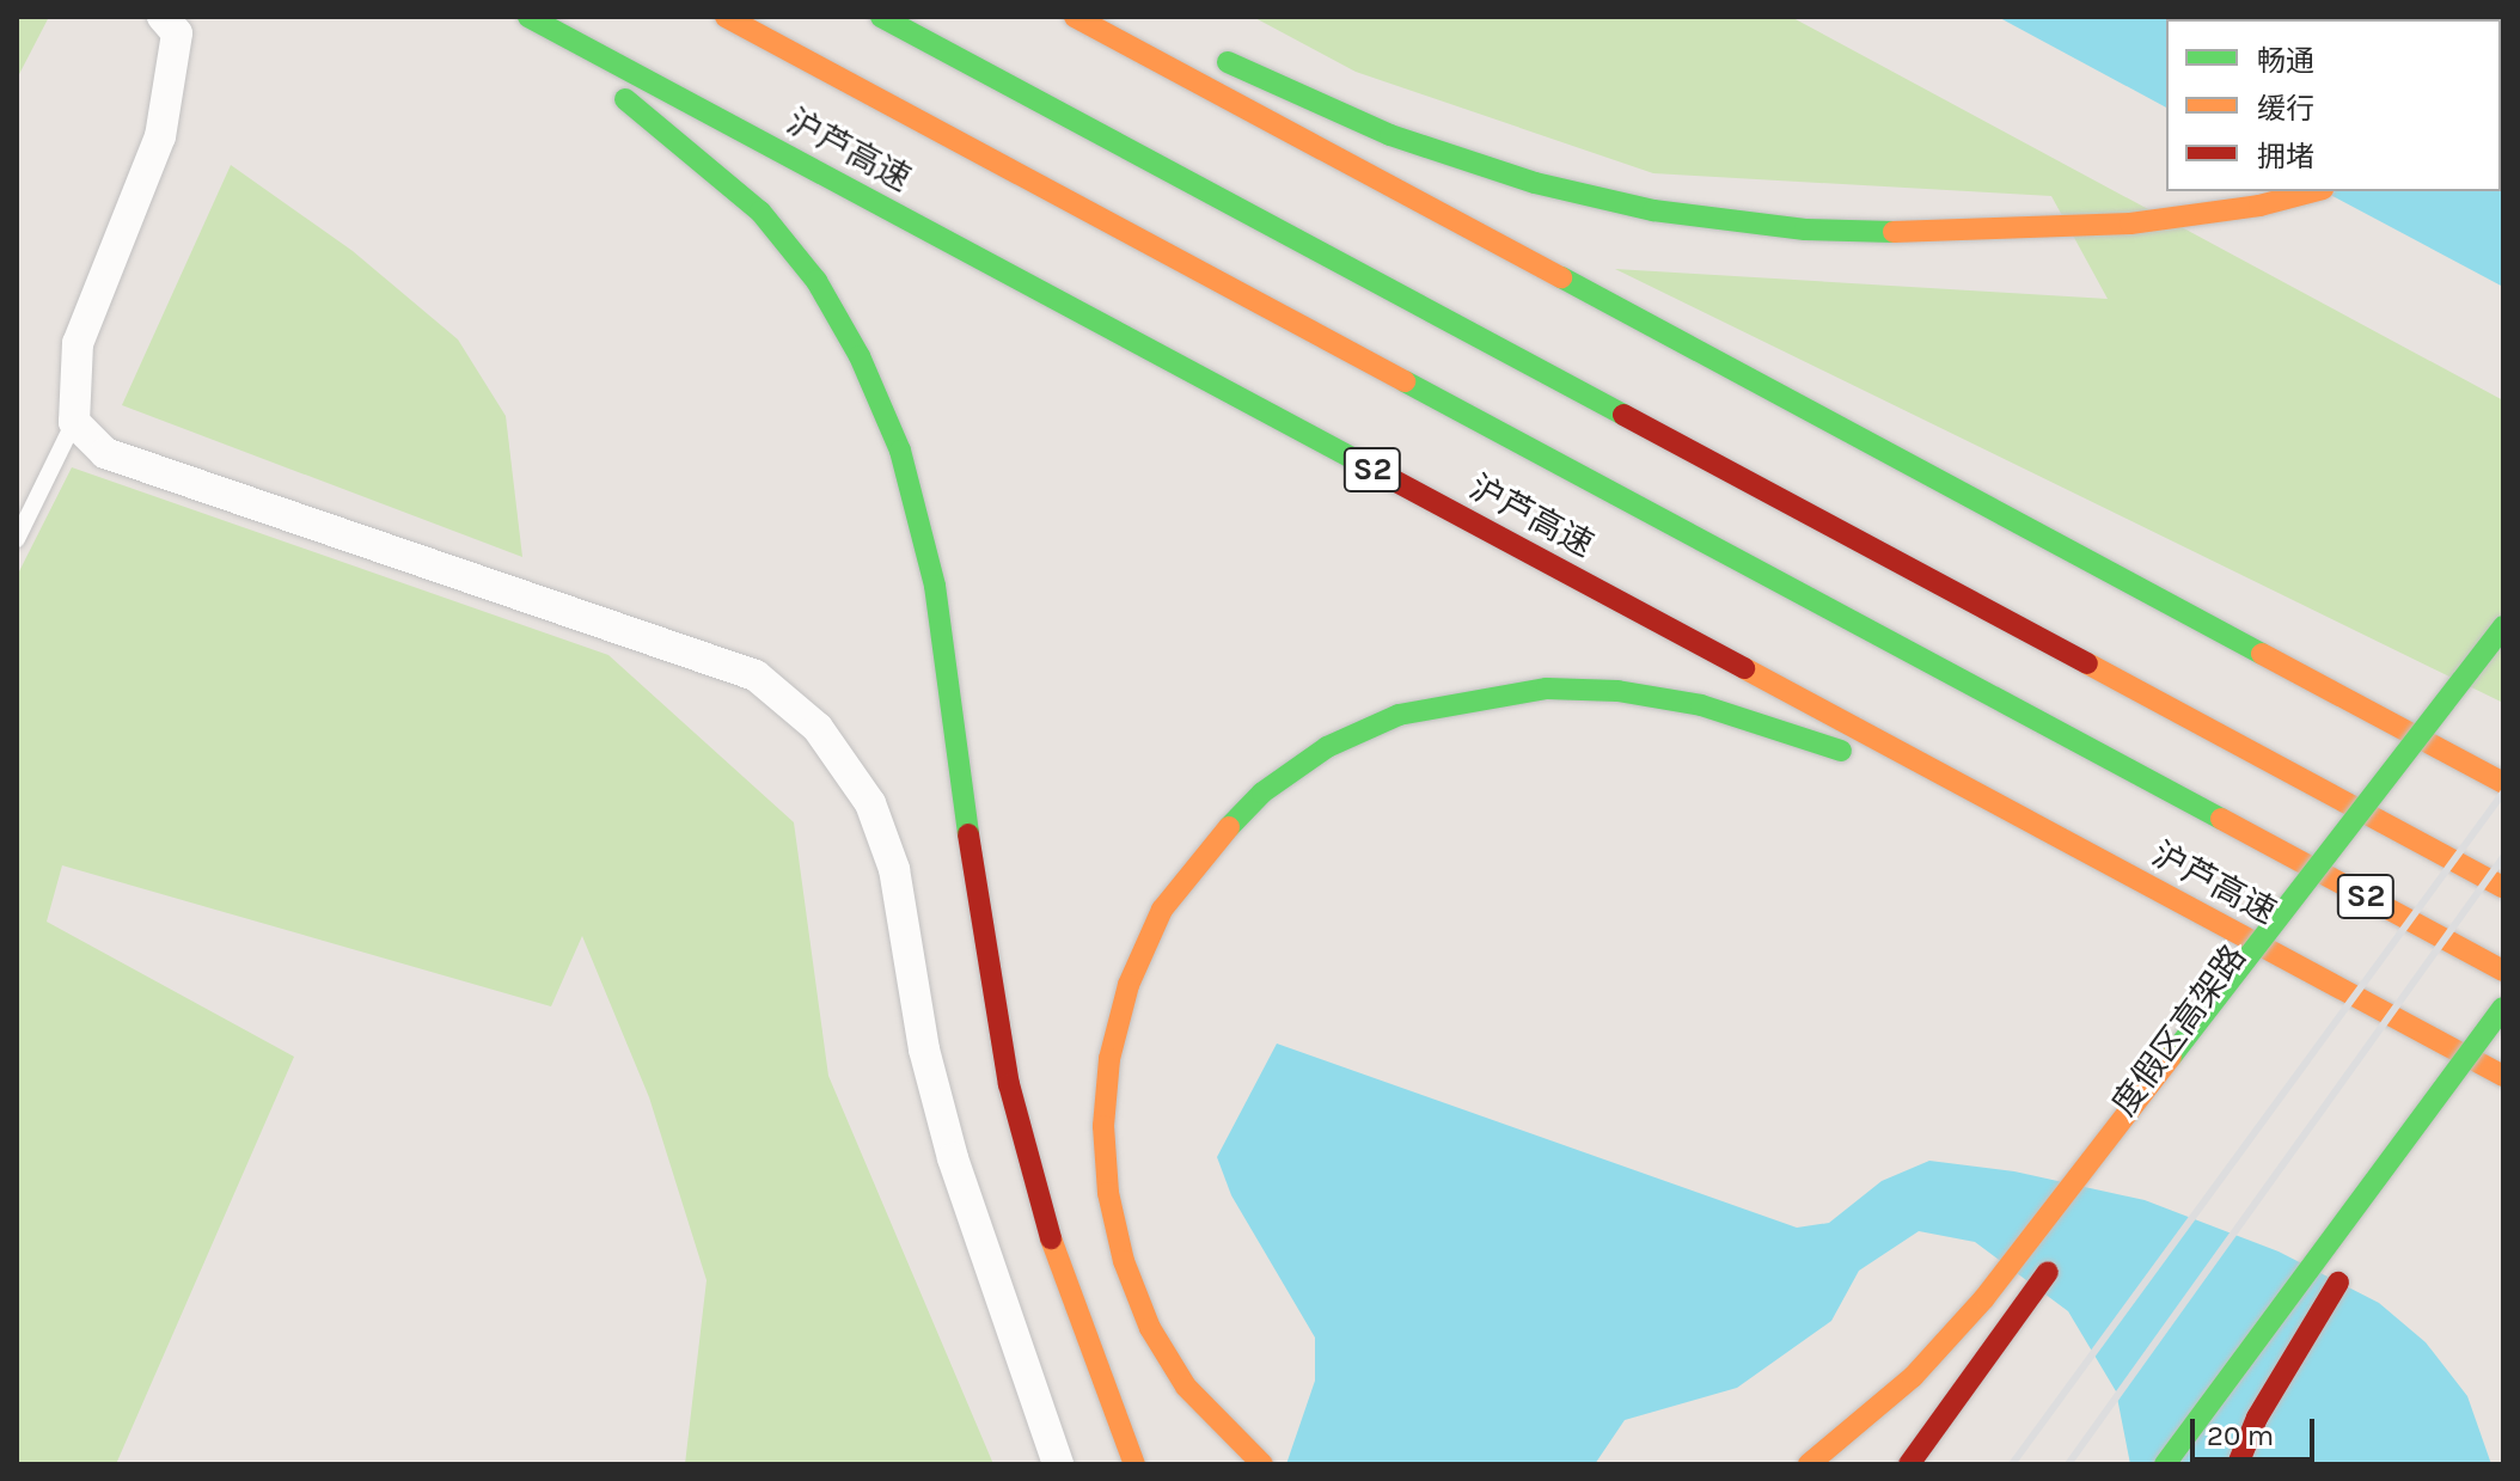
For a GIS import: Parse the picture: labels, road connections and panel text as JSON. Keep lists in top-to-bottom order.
{
  "streets": {
    "highway": ["沪芦高速", "S2", "度假区高架路"]
  },
  "legend": ["畅通", "缓行", "拥堵"],
  "scale_bar": "20 m"
}
